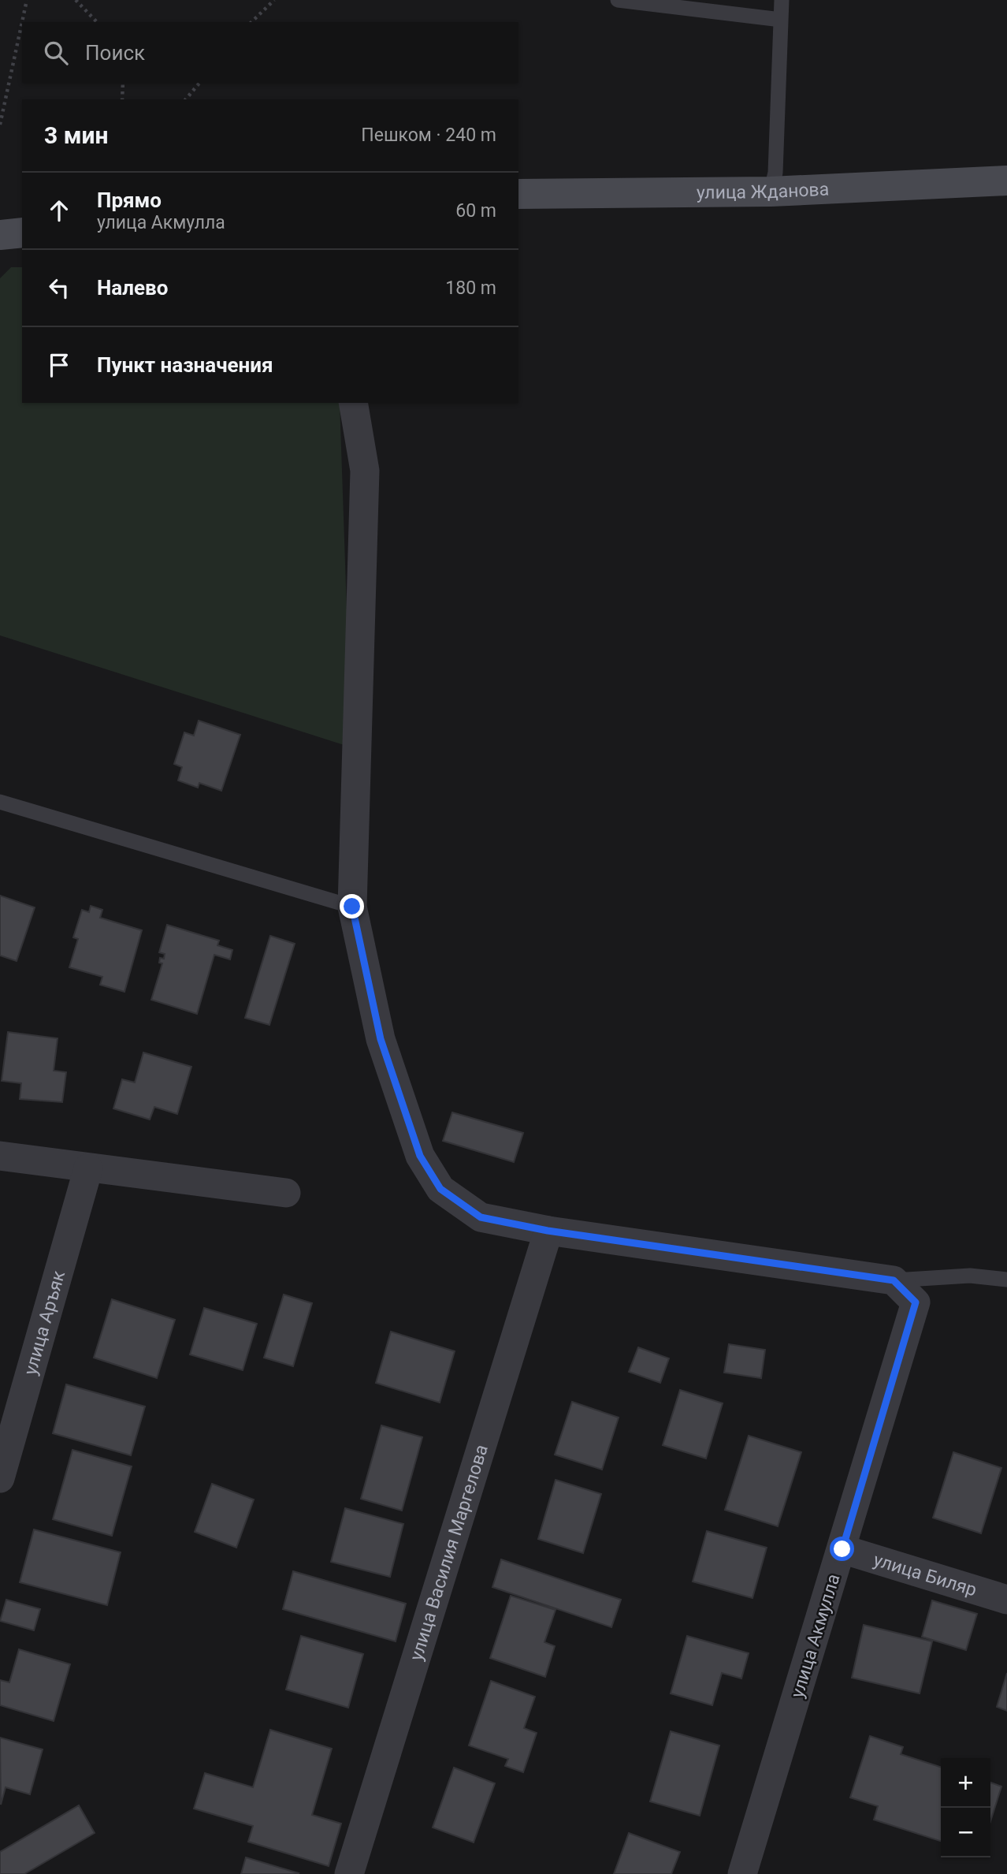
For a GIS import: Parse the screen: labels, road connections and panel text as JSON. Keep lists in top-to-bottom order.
{
  "streets": {
    "street": [
      "улица Жданова",
      "улица Аръяк",
      "улица Василия Маргелова",
      "улица Биляр",
      "улица Акмулла"
    ]
  },
  "crossings": [
    ["улица Биляр", "улица Акмулла"]
  ],
  "page": {
    "search": "Поиск",
    "heading": ["3 мин", "Пешком · 240 m"],
    "list": [
      ["Прямо", "улица Акмулла", "60 m"],
      ["Налево", "180 m"],
      "Пункт назначения"
    ],
    "map_buttons": ["+", "−"]
  }
}
